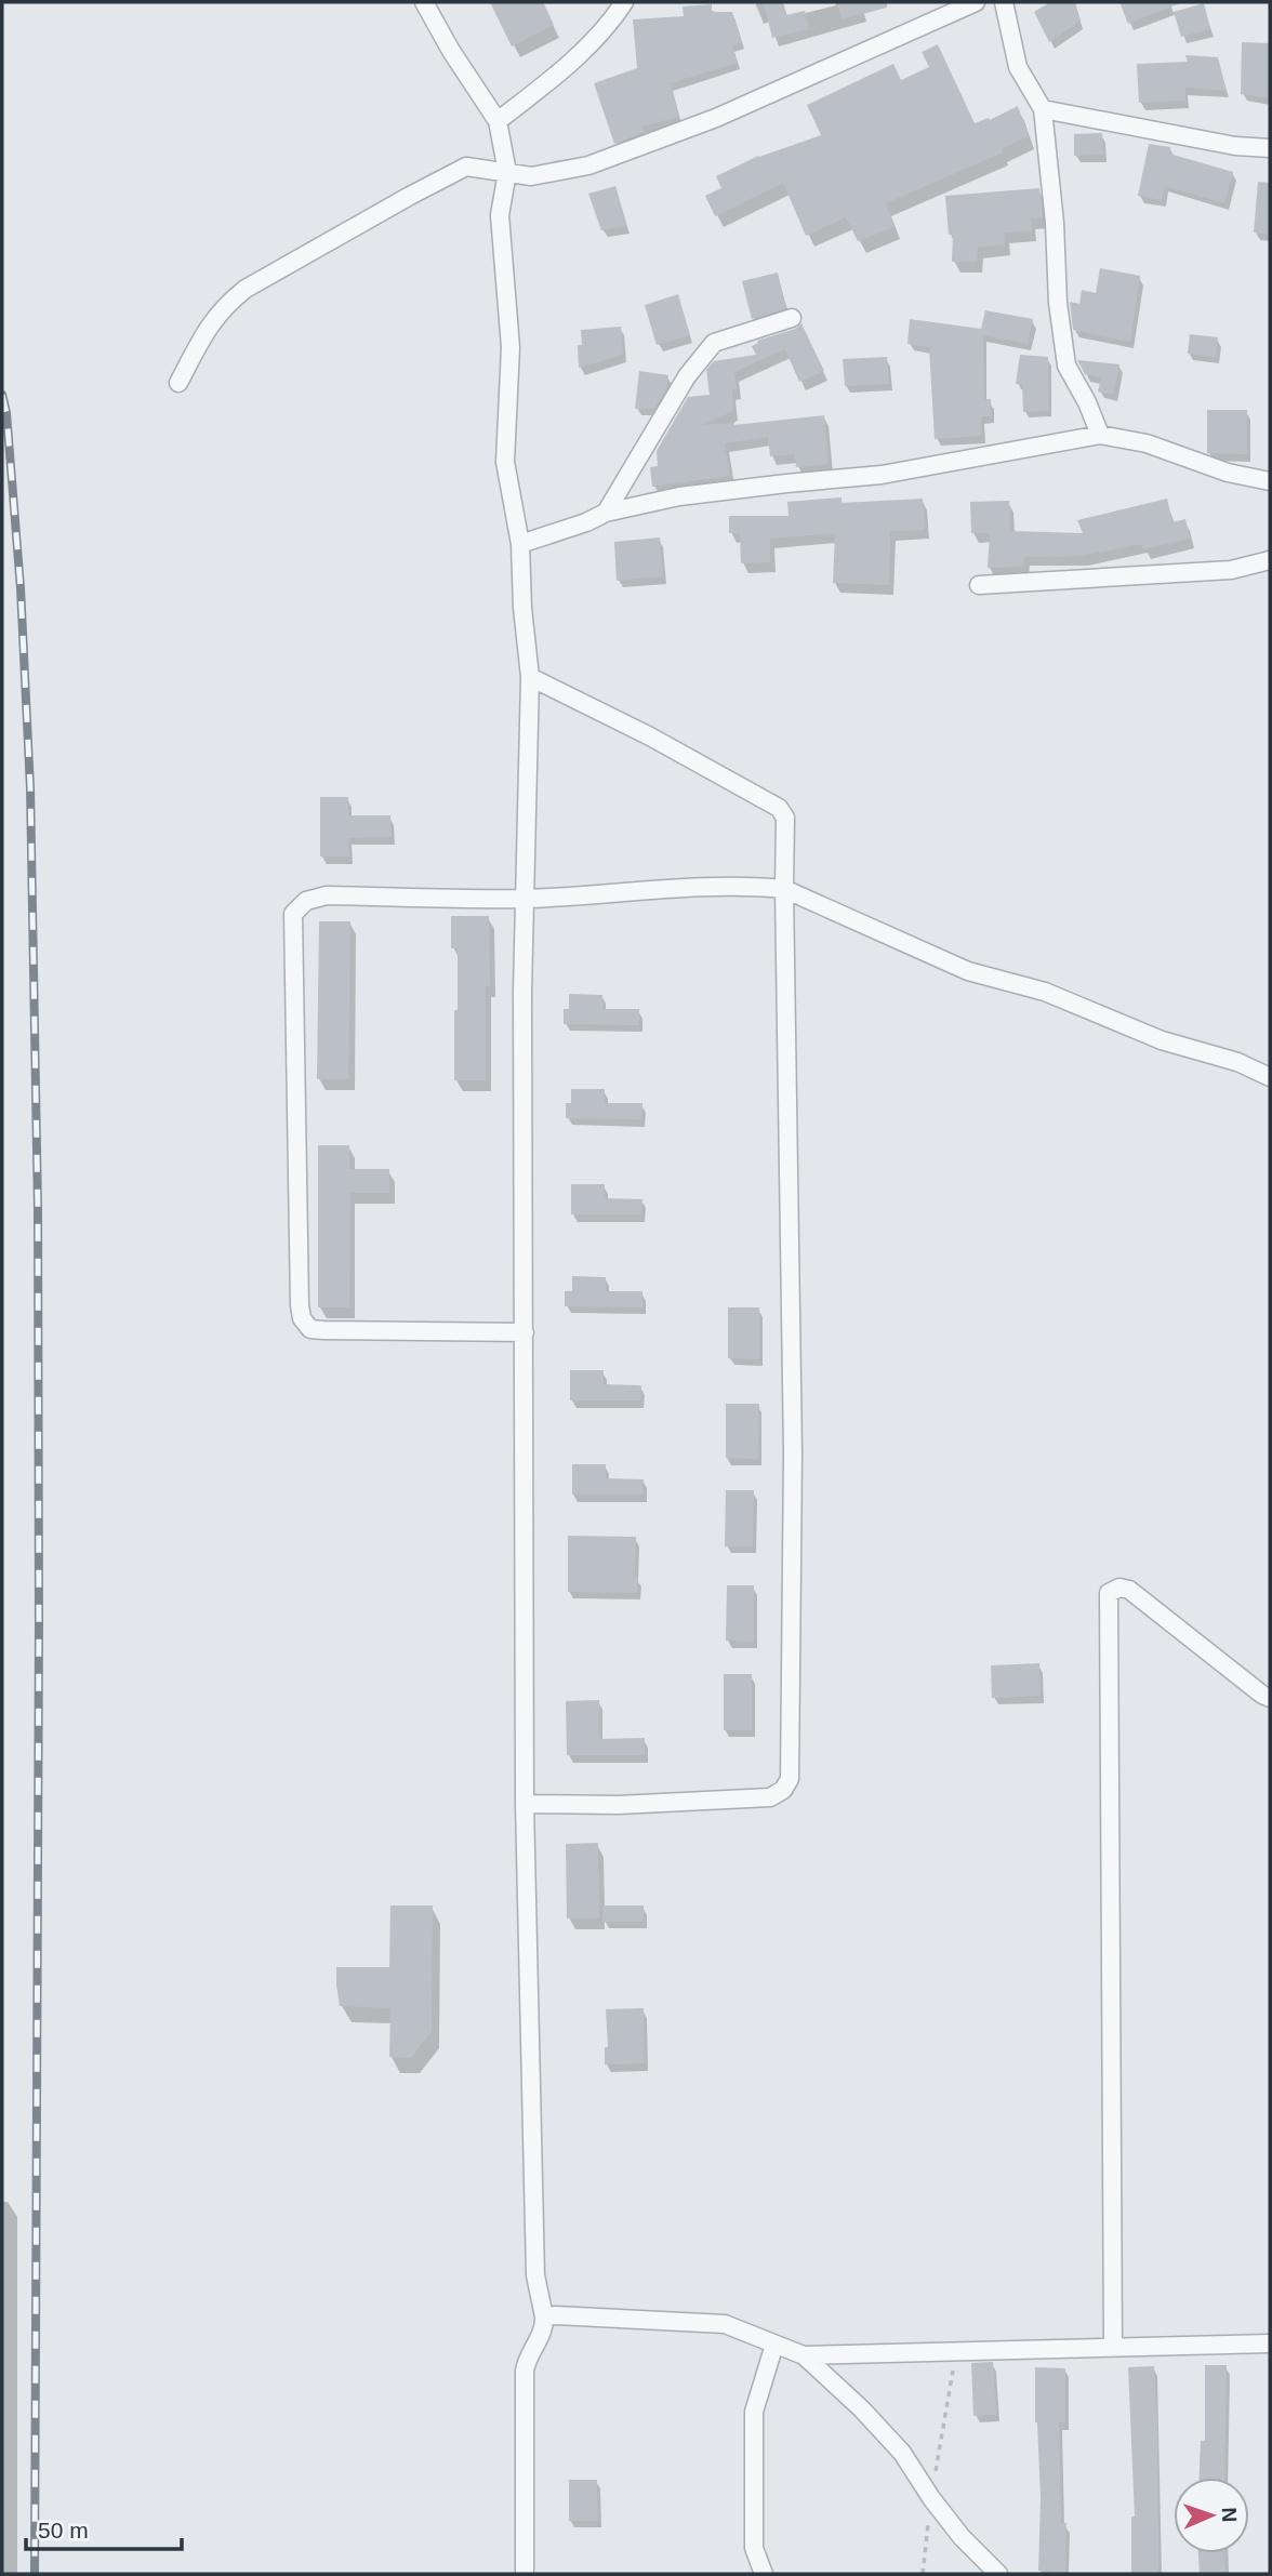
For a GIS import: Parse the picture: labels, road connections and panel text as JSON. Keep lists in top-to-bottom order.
{
  "scale_bar": "50 m",
  "north": "right"
}
